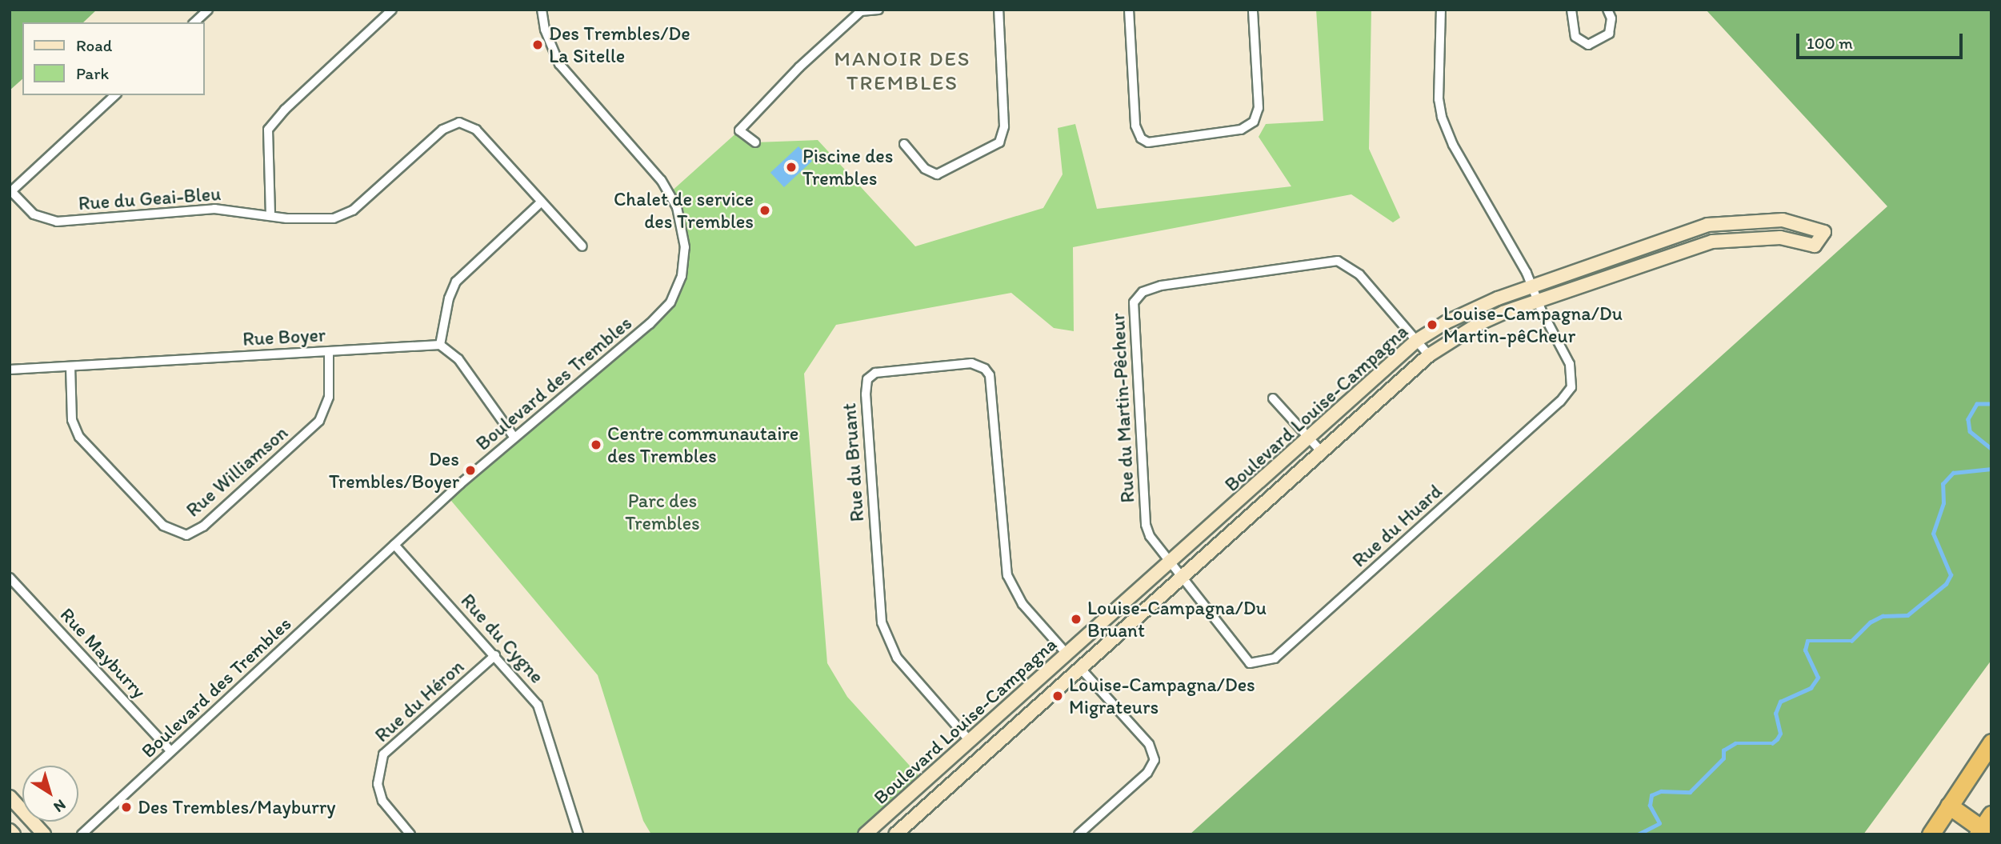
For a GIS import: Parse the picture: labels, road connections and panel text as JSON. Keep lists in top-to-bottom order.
{
  "streets": {
    "street": [
      "Rue du Geai-Bleu",
      "Rue Boyer",
      "Boulevard des Trembles",
      "Rue du Martin-Pêcheur",
      "Boulevard Louise-Campagna",
      "Rue du Bruant",
      "Rue Williamson",
      "Rue du Huard",
      "Rue du Cygne",
      "Rue Mayburry",
      "Rue du Héron"
    ]
  },
  "crossings": [
    ["Rue Boyer", "Rue Williamson"],
    ["Boulevard des Trembles", "Rue du Cygne"],
    ["Boulevard des Trembles", "Rue Mayburry"],
    ["Rue du Martin-Pêcheur", "Boulevard Louise-Campagna"],
    ["Rue du Martin-Pêcheur", "Rue du Huard"],
    ["Boulevard Louise-Campagna", "Rue du Bruant"],
    ["Boulevard Louise-Campagna", "Rue du Huard"],
    ["Rue du Cygne", "Rue du Héron"]
  ],
  "districts": ["MANOIR DES TREMBLES"],
  "parks": ["Parc des Trembles"],
  "places": [
    "Des Trembles/De La Sitelle",
    "Piscine des Trembles",
    "Chalet de service des Trembles",
    "Louise-Campagna/Du Martin-pêCheur",
    "Centre communautaire des Trembles",
    "Des Trembles/Boyer",
    "Louise-Campagna/Du Bruant",
    "Louise-Campagna/Des Migrateurs",
    "Des Trembles/Mayburry"
  ],
  "legend": ["Road", "Park"],
  "scale_bar": "100 m",
  "north": "bottom right"
}
